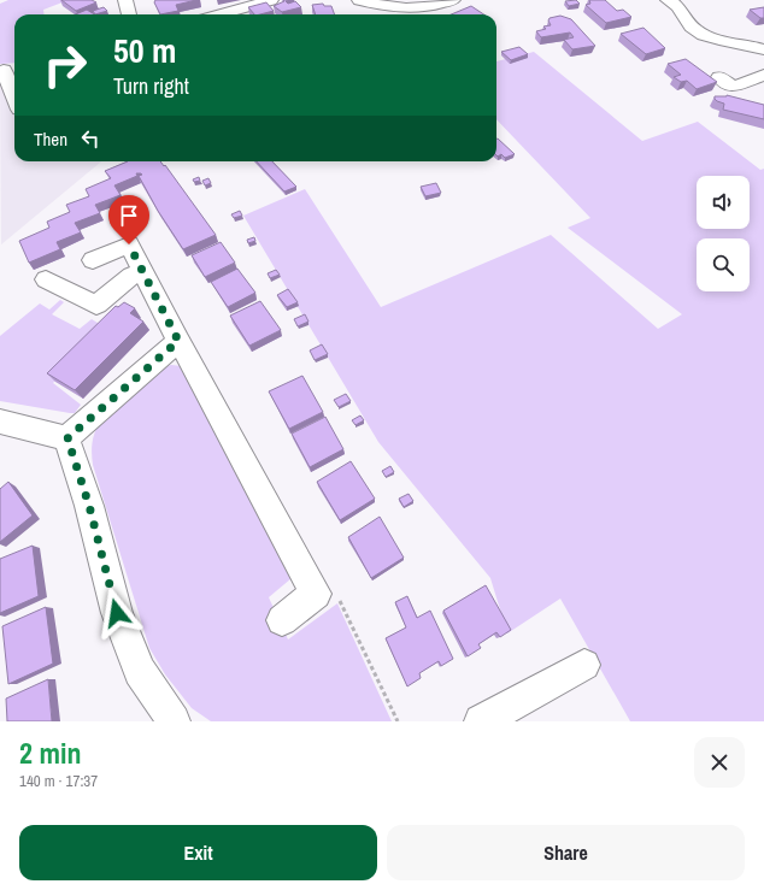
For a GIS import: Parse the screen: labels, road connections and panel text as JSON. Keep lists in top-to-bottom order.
{
  "page": {
    "turn": ["50 m", "Turn right"],
    "then": "Then",
    "heading": ["2 min", "140 m · 17:37"],
    "buttons": ["Exit", "Share"]
  }
}
